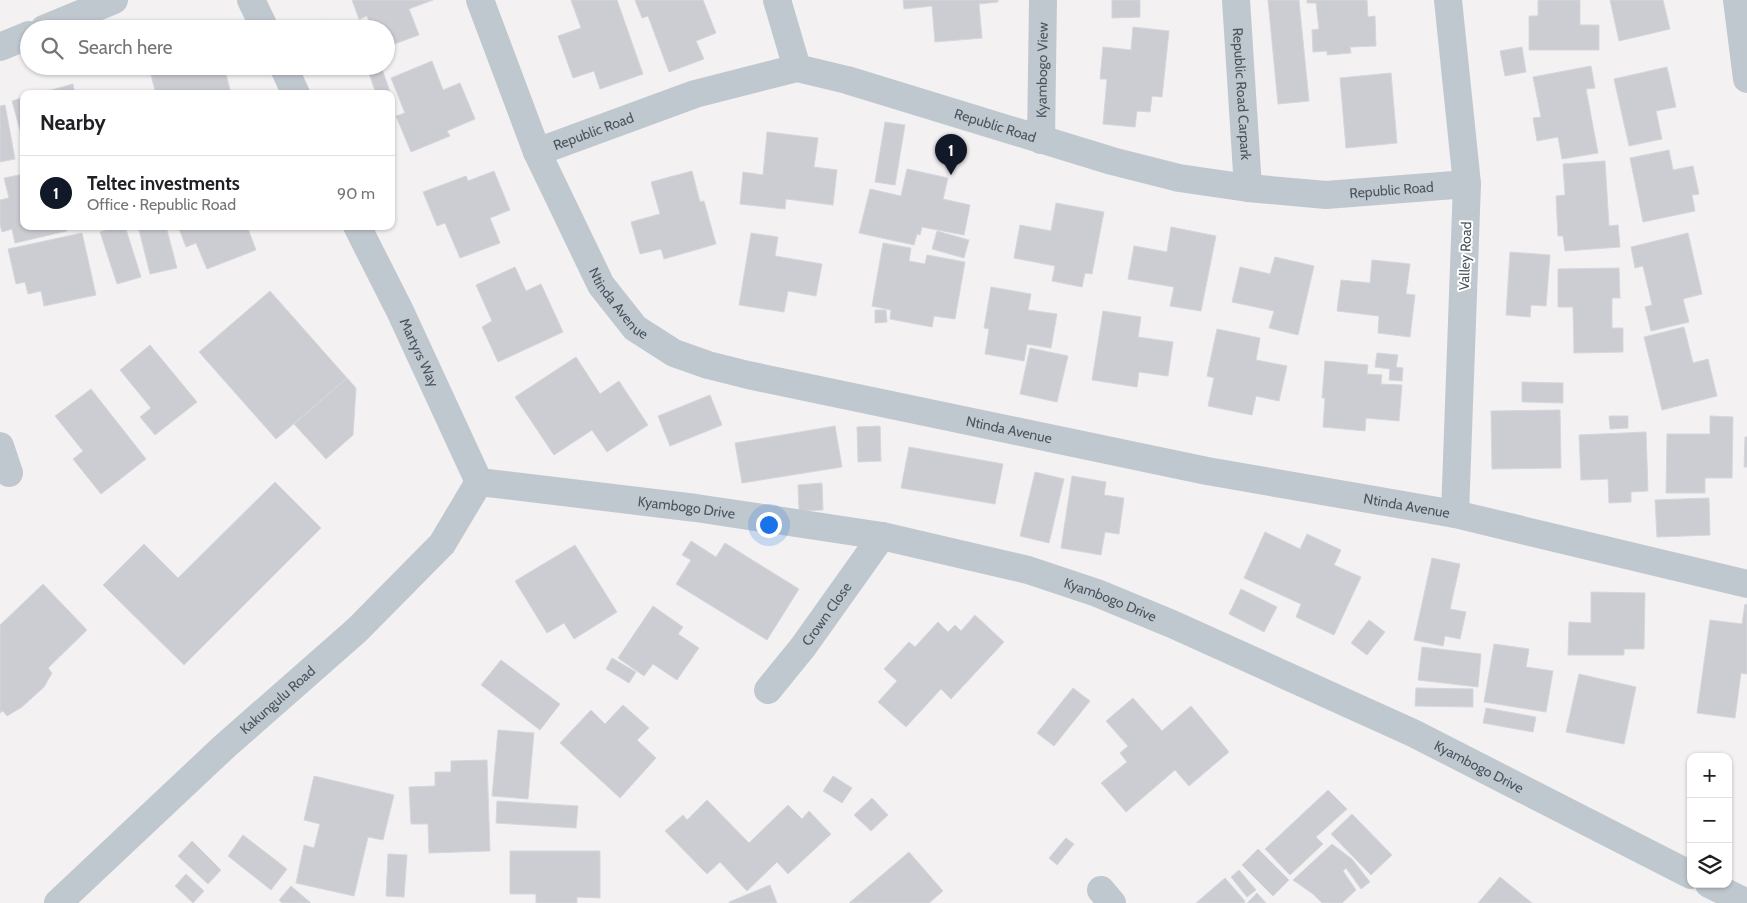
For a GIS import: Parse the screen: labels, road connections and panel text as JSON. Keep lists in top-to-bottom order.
{
  "streets": {
    "street": [
      "Kyambogo View",
      "Republic Road Carpark",
      "Republic Road",
      "Valley Road",
      "Ntinda Avenue",
      "Martyrs Way",
      "Kyambogo Drive",
      "Crown Close",
      "Kakungulu Road"
    ]
  },
  "crossings": [
    ["Kyambogo View", "Republic Road"],
    ["Republic Road Carpark", "Republic Road"],
    ["Republic Road", "Valley Road"],
    ["Republic Road", "Ntinda Avenue"],
    ["Valley Road", "Ntinda Avenue"],
    ["Martyrs Way", "Kyambogo Drive"],
    ["Martyrs Way", "Kakungulu Road"],
    ["Kyambogo Drive", "Crown Close"],
    ["Kyambogo Drive", "Kakungulu Road"]
  ],
  "page": {
    "search": "Search here",
    "heading": "Nearby",
    "pins": "1",
    "list": [
      {
        "mark": "1",
        "name": "Teltec investments",
        "note": "Office · Republic Road",
        "value": "90 m"
      }
    ],
    "map_buttons": ["+", "−"]
  }
}
